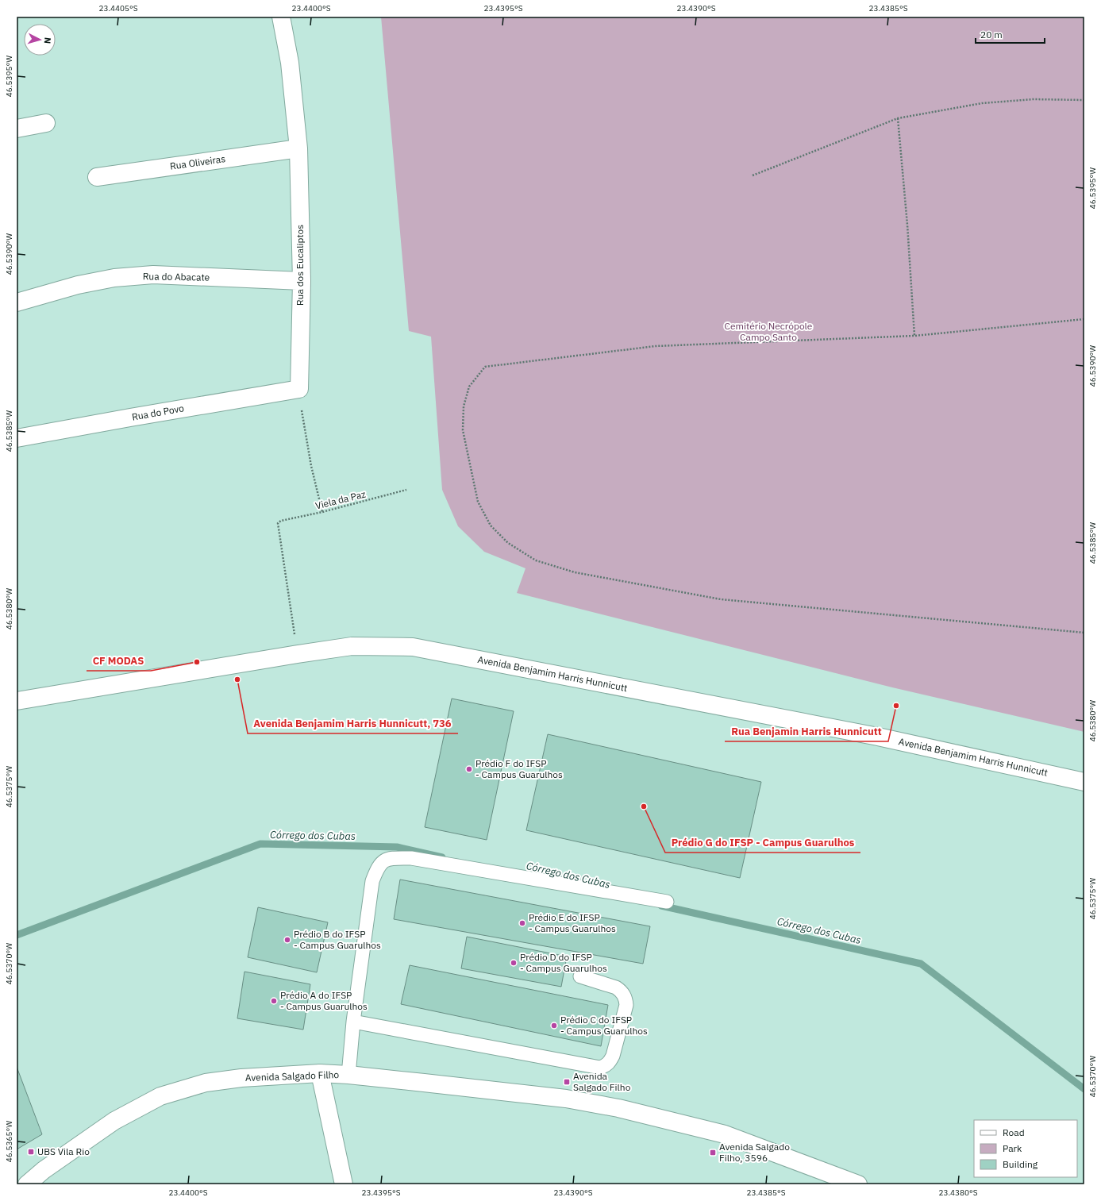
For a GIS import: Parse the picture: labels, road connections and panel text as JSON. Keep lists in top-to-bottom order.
{
  "streets": {
    "street": [
      "Rua Oliveiras",
      "Rua dos Eucaliptos",
      "Rua do Abacate",
      "Rua do Povo",
      "Avenida Benjamim Harris Hunnicutt",
      "Avenida Salgado Filho"
    ],
    "path": ["Viela da Paz"]
  },
  "crossings": [
    ["Rua Oliveiras", "Rua dos Eucaliptos"],
    ["Rua dos Eucaliptos", "Rua do Abacate"],
    ["Rua dos Eucaliptos", "Rua do Povo"],
    ["Viela da Paz", "Avenida Benjamim Harris Hunnicutt"]
  ],
  "water": ["Córrego dos Cubas"],
  "parks": ["Cemitério Necrópole Campo Santo"],
  "places": {
    "other": [
      "CF MODAS",
      "Avenida Benjamim Harris Hunnicutt, 736",
      "Rua Benjamin Harris Hunnicutt",
      "Prédio F do IFSP - Campus Guarulhos",
      "Prédio G do IFSP - Campus Guarulhos",
      "Prédio E do IFSP - Campus Guarulhos",
      "Prédio B do IFSP - Campus Guarulhos",
      "Prédio D do IFSP - Campus Guarulhos",
      "Prédio A do IFSP - Campus Guarulhos",
      "Prédio C do IFSP - Campus Guarulhos"
    ],
    "transit": ["Avenida Salgado Filho", "UBS Vila Rio", "Avenida Salgado Filho, 3596"]
  },
  "legend": ["Road", "Park", "Building"],
  "scale_bar": "20 m",
  "north": "right",
  "coordinates": [
    "23.4405°S",
    "23.4400°S",
    "23.4395°S",
    "23.4390°S",
    "23.4385°S",
    "46.5395°W",
    "46.5390°W",
    "46.5385°W",
    "46.5380°W",
    "46.5375°W",
    "46.5370°W",
    "46.5365°W",
    "23.4380°S"
  ]
}
